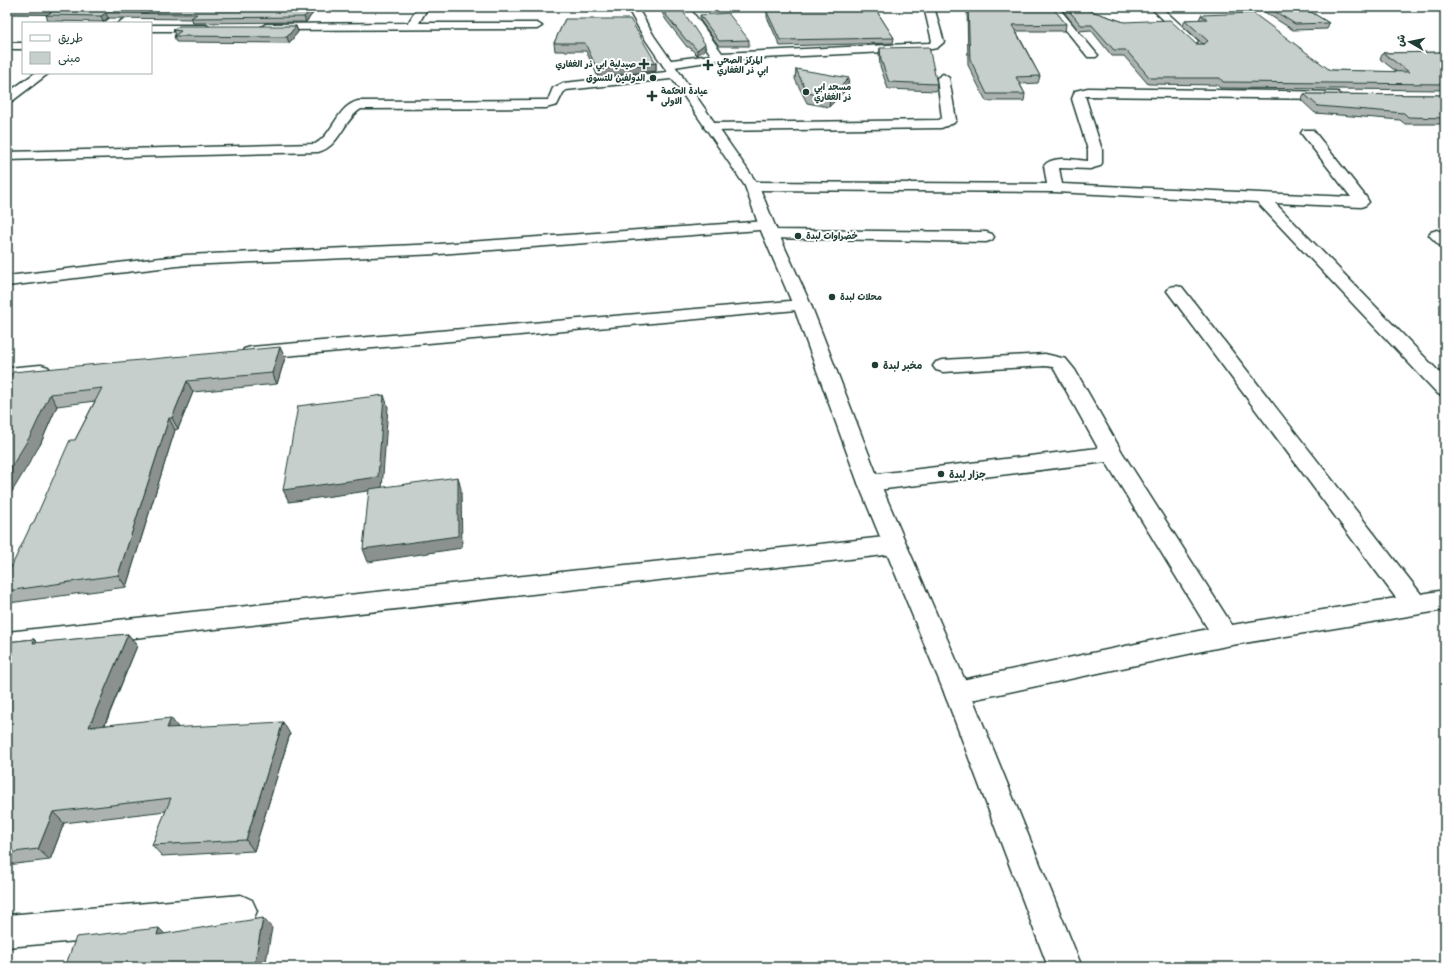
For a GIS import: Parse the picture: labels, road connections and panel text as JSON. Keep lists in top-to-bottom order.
{
  "places": {
    "health": ["صيدلية ابي ذر الغفاري", "المركز الصحي ابي ذر الغفاري", "عيادة الحكمة الاولى"],
    "other": [
      "الدولفين للتسوق",
      "مسجد ابي ذر الغفاري",
      "خضراوات لبدة",
      "محلات لبدة",
      "مخبر لبدة",
      "جزار لبدة"
    ]
  },
  "legend": ["طريق", "مبنى"],
  "north": "left"
}
